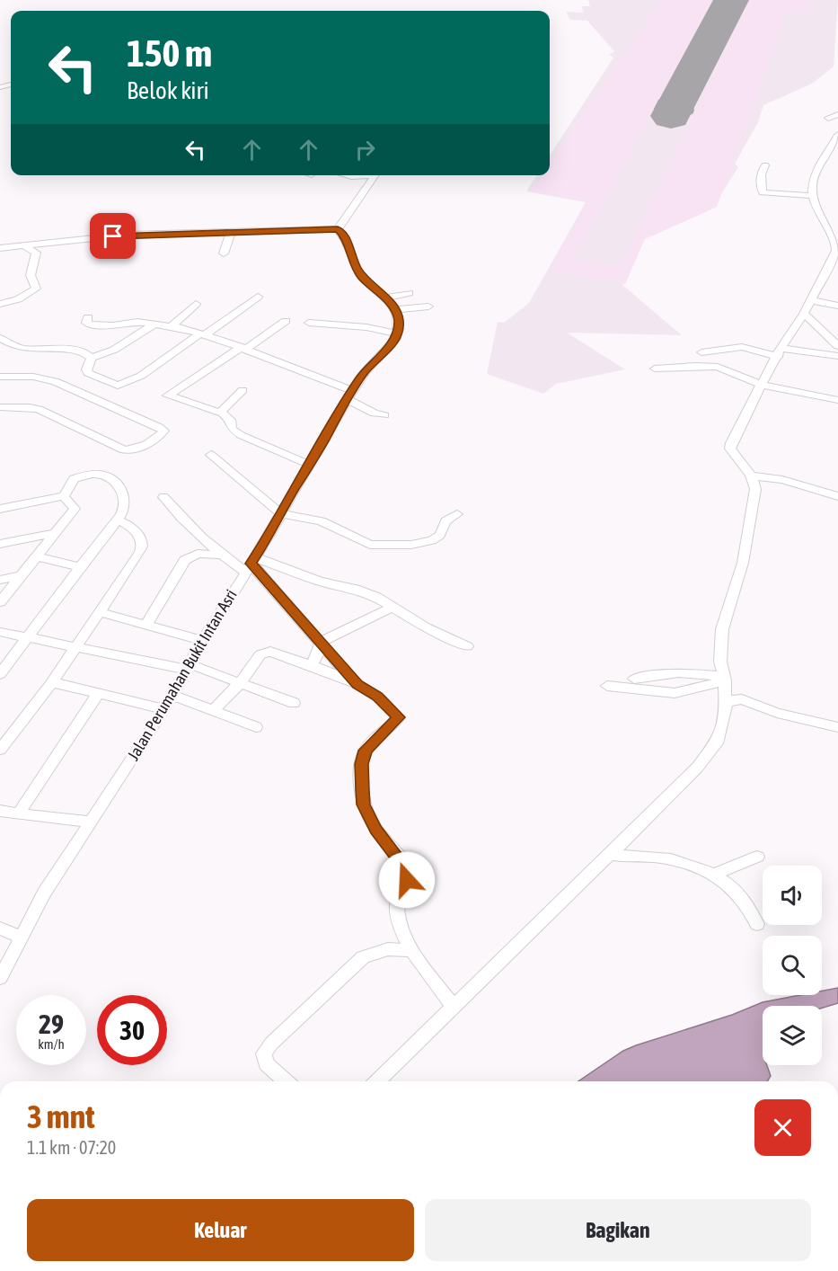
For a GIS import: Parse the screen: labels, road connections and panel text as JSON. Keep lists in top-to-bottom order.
{
  "streets": {
    "street": ["Jalan Perumahan Bukit Intan Asri"]
  },
  "page": {
    "turn": ["150 m", "Belok kiri"],
    "speed": "29 km/h",
    "limit": "30",
    "heading": ["3 mnt", "1.1 km · 07:20"],
    "buttons": ["Keluar", "Bagikan"]
  }
}
